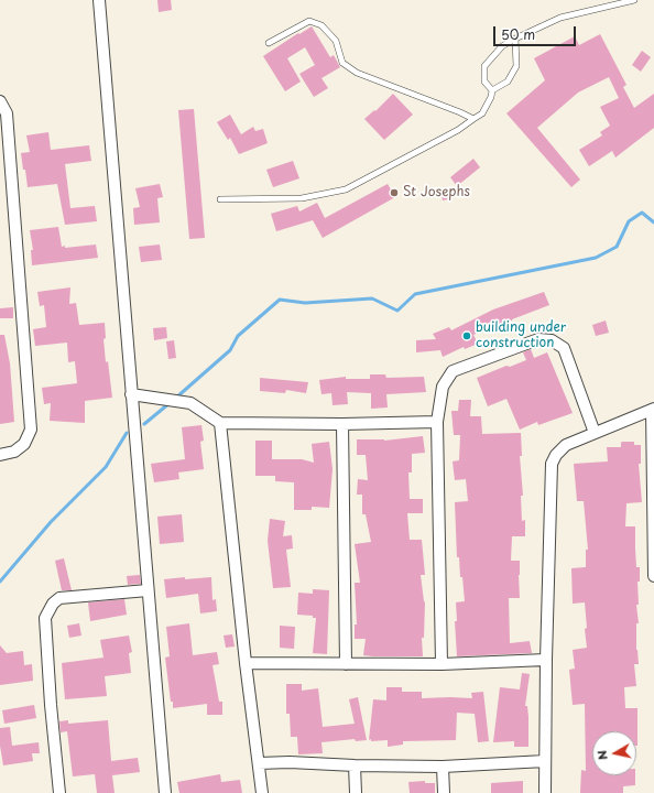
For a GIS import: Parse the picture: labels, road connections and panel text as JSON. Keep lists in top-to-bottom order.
{
  "places": ["St Josephs", "building under construction"],
  "scale_bar": "50 m",
  "north": "left"
}
